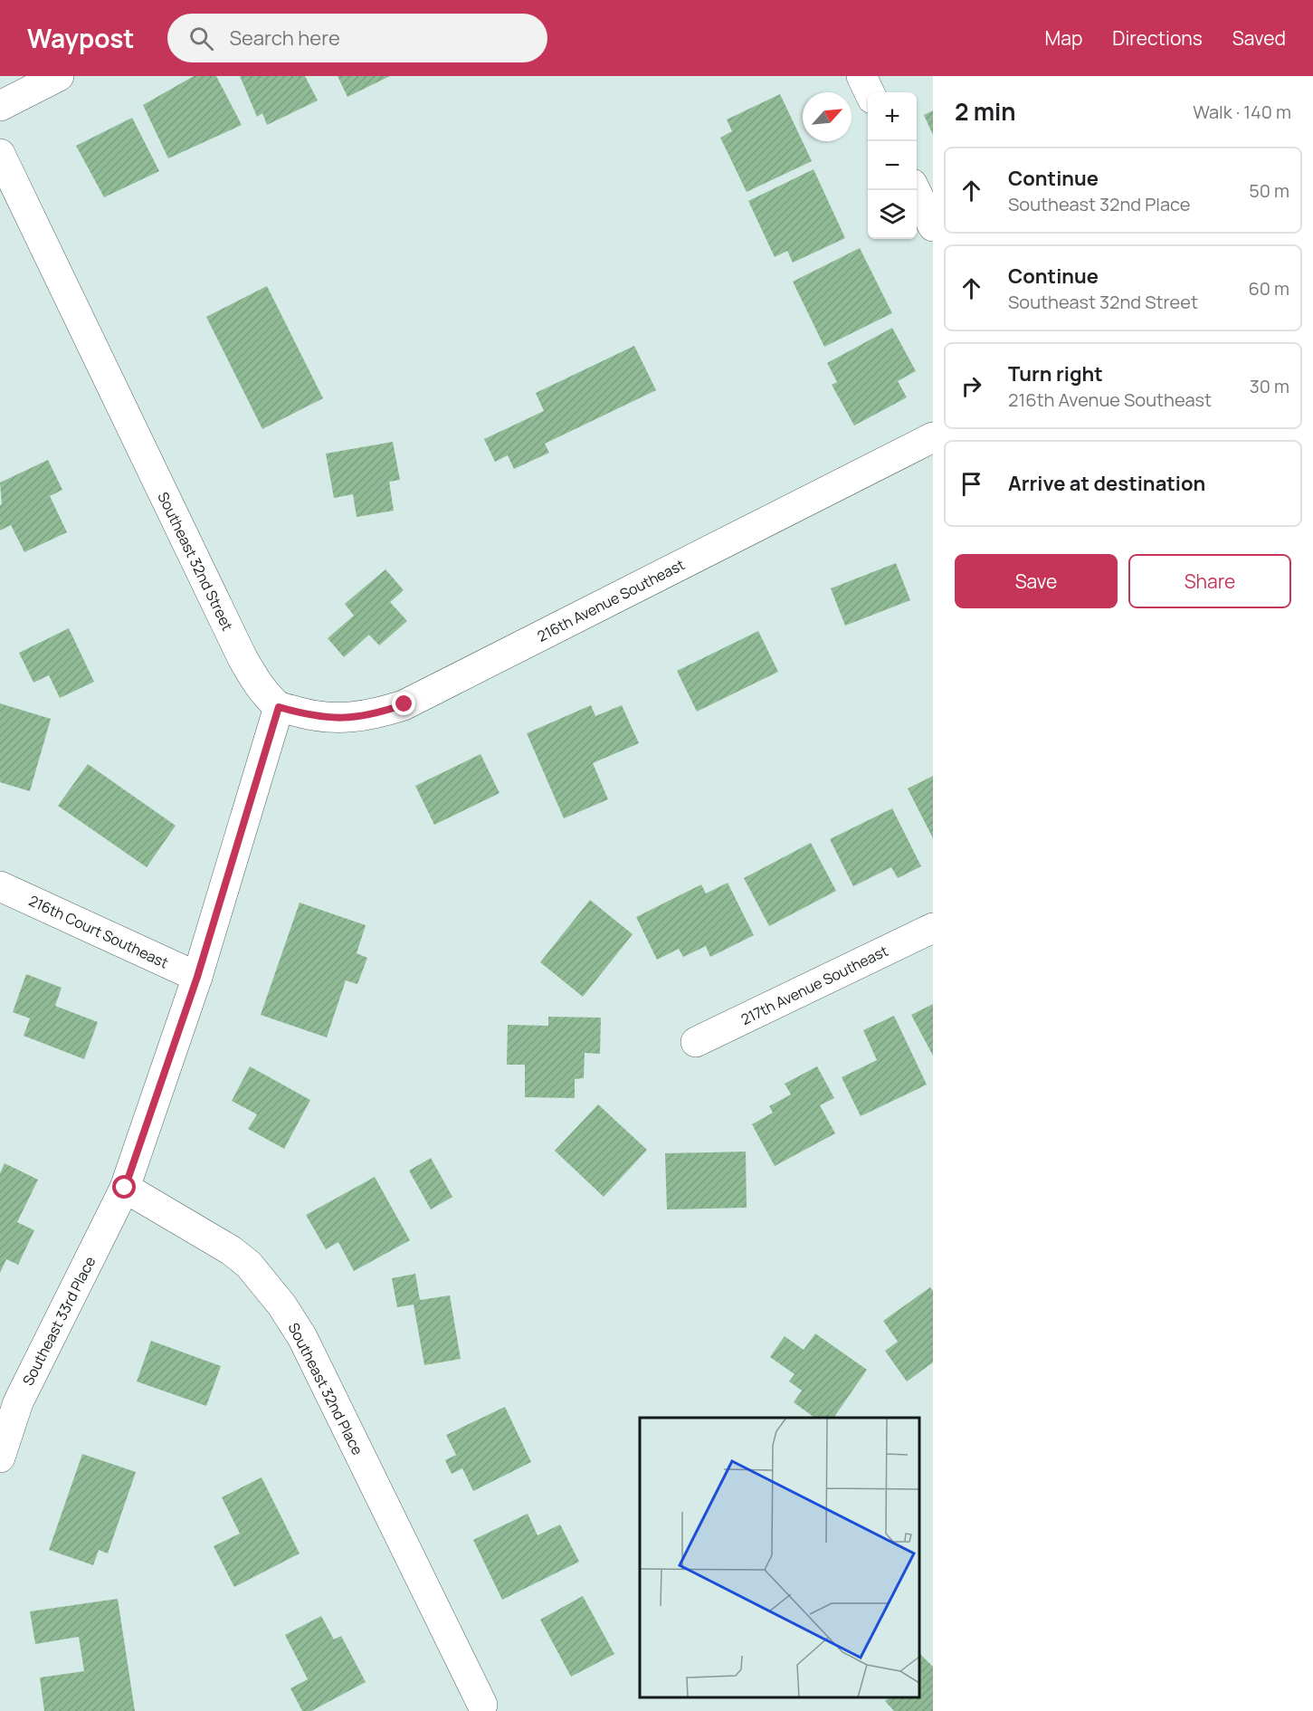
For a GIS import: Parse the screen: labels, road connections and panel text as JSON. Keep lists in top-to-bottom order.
{
  "streets": {
    "street": [
      "Southeast 32nd Street",
      "216th Avenue Southeast",
      "216th Court Southeast",
      "217th Avenue Southeast",
      "Southeast 33rd Place",
      "Southeast 32nd Place"
    ]
  },
  "crossings": [
    ["Southeast 32nd Street", "216th Avenue Southeast"],
    ["Southeast 33rd Place", "Southeast 32nd Place"]
  ],
  "north": "top right",
  "page": {
    "header": "Waypost",
    "search": "Search here",
    "nav": ["Map", "Directions", "Saved"],
    "heading": ["2 min", "Walk · 140 m"],
    "map_buttons": ["+", "−"],
    "list": [
      ["Continue", "Southeast 32nd Place", "50 m"],
      ["Continue", "Southeast 32nd Street", "60 m"],
      ["Turn right", "216th Avenue Southeast", "30 m"],
      "Arrive at destination"
    ],
    "buttons": ["Save", "Share"]
  }
}
